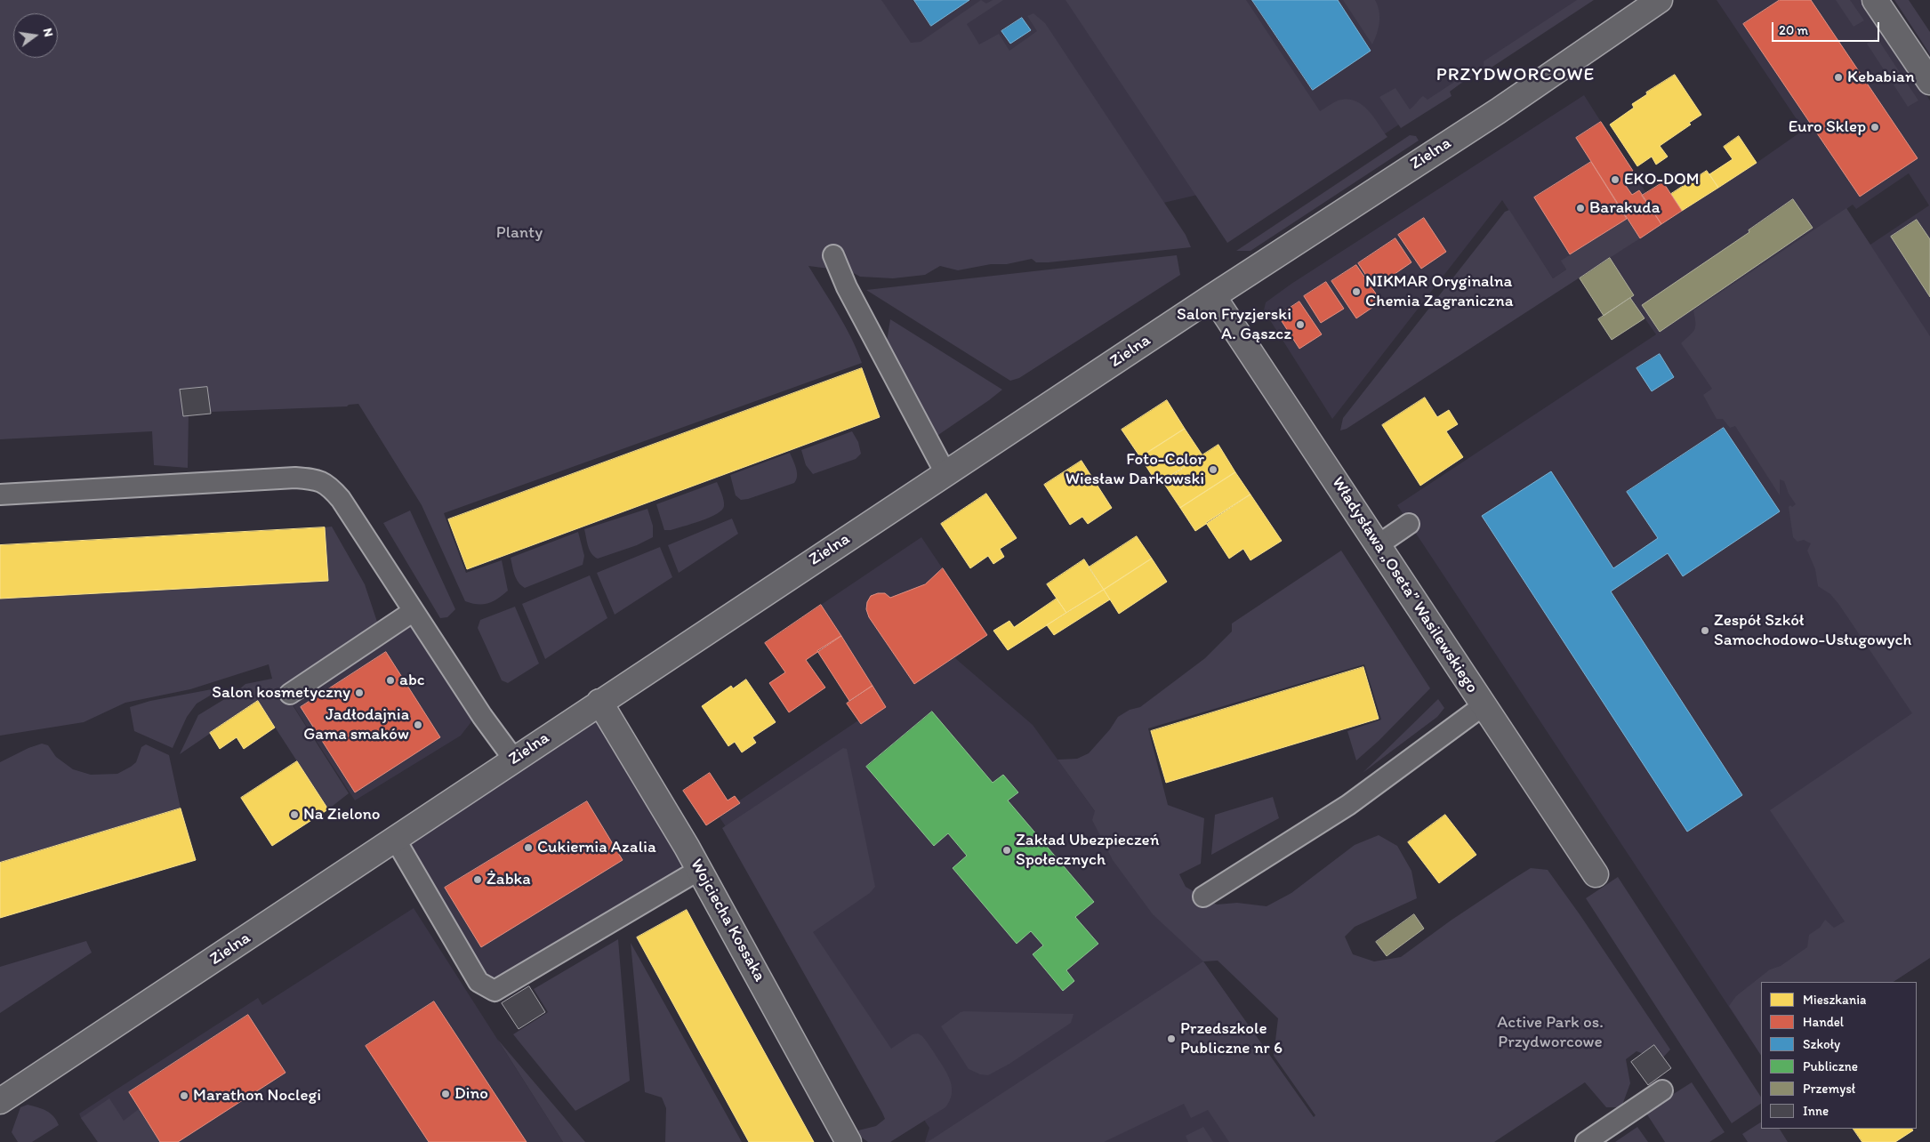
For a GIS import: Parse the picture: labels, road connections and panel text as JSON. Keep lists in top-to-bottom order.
{
  "streets": {
    "street": ["Zielna", "Władysława „Oseta” Wasilewskiego", "Wojciecha Kossaka"]
  },
  "crossings": [
    ["Zielna", "Władysława „Oseta” Wasilewskiego"],
    ["Zielna", "Wojciecha Kossaka"]
  ],
  "districts": ["PRZYDWORCOWE"],
  "parks": ["Planty", "Active Park os. Przydworcowe"],
  "places": [
    "Kebabian",
    "Euro Sklep",
    "EKO-DOM",
    "Barakuda",
    "NIKMAR Oryginalna Chemia Zagraniczna",
    "Salon Fryzjerski A. Gąszcz",
    "Foto-Color Wiesław Darkowski",
    "Zespół Szkół Samochodowo-Usługowych",
    "abc",
    "Salon kosmetyczny",
    "Jadłodajnia Gama smaków",
    "Na Zielono",
    "Cukiernia Azalia",
    "Zakład Ubezpieczeń Społecznych",
    "Żabka",
    "Przedszkole Publiczne nr 6",
    "Dino",
    "Marathon Noclegi"
  ],
  "legend": [
    "Mieszkania",
    "Handel",
    "Szkoły",
    "Publiczne",
    "Przemysł",
    "Inne"
  ],
  "scale_bar": "20 m",
  "north": "right"
}
